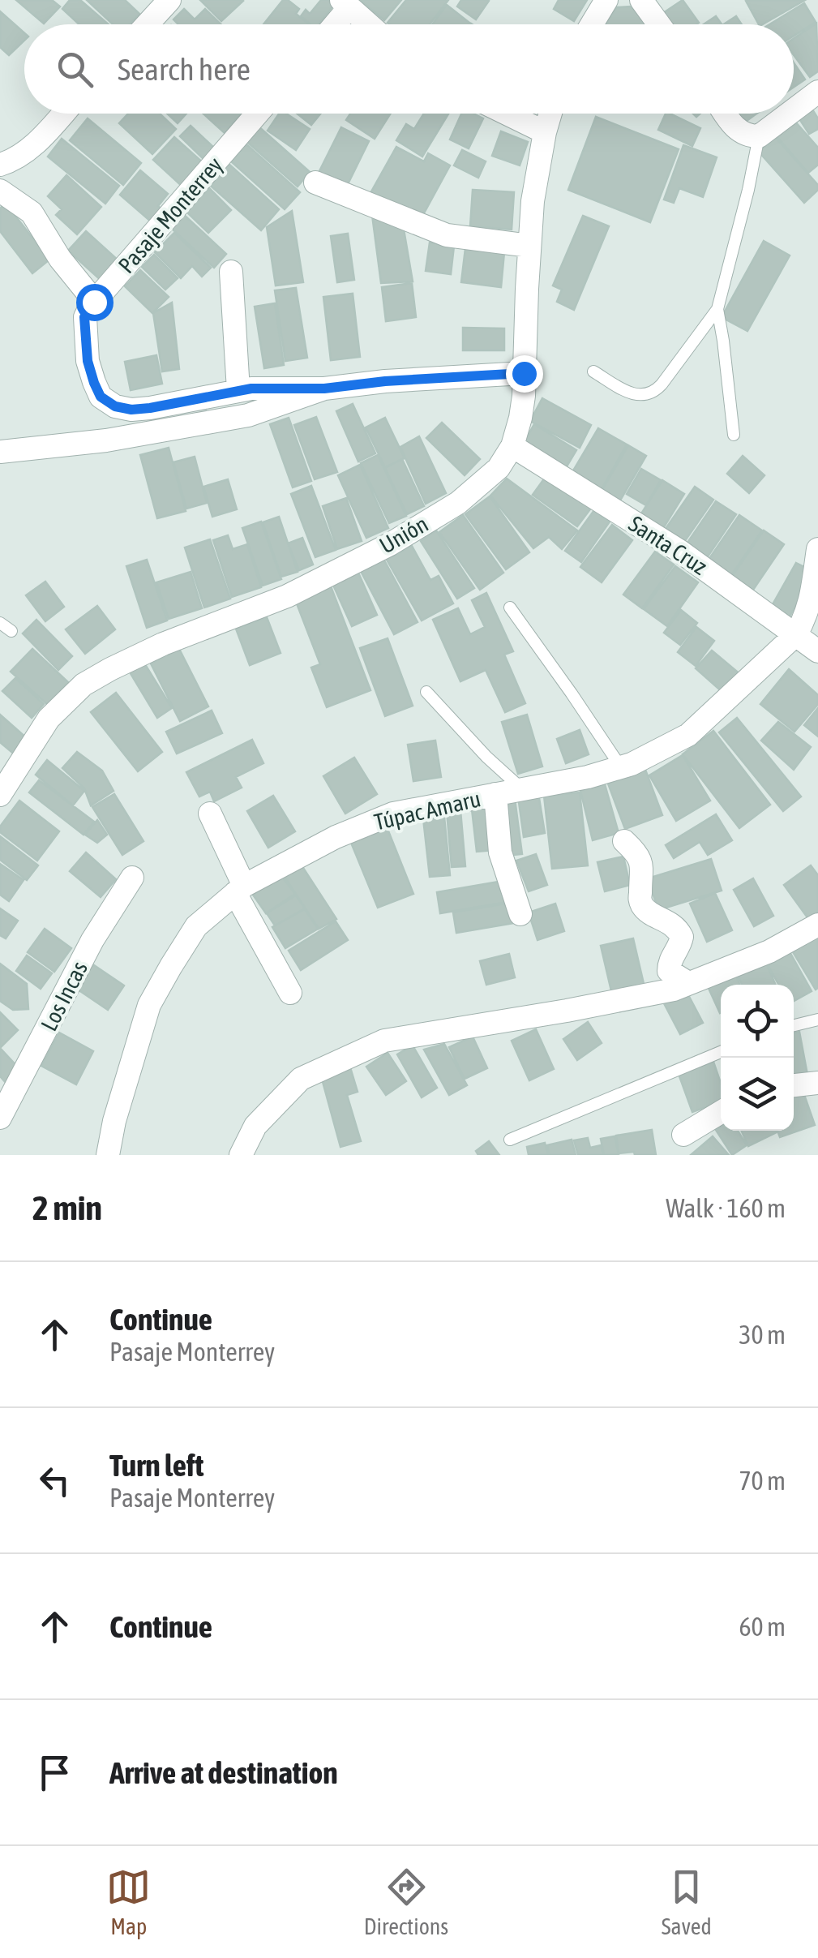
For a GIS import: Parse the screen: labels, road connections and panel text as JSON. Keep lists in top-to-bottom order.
{
  "streets": {
    "street": [
      "Pasaje Monterrey",
      "Unión",
      "Santa Cruz",
      "Túpac Amaru",
      "Los Incas"
    ]
  },
  "crossings": [
    ["Unión", "Santa Cruz"],
    ["Santa Cruz", "Túpac Amaru"]
  ],
  "page": {
    "search": "Search here",
    "heading": ["2 min", "Walk · 160 m"],
    "list": [
      ["Continue", "Pasaje Monterrey", "30 m"],
      ["Turn left", "Pasaje Monterrey", "70 m"],
      ["Continue", "60 m"],
      "Arrive at destination"
    ],
    "nav": ["Map", "Directions", "Saved"]
  }
}
